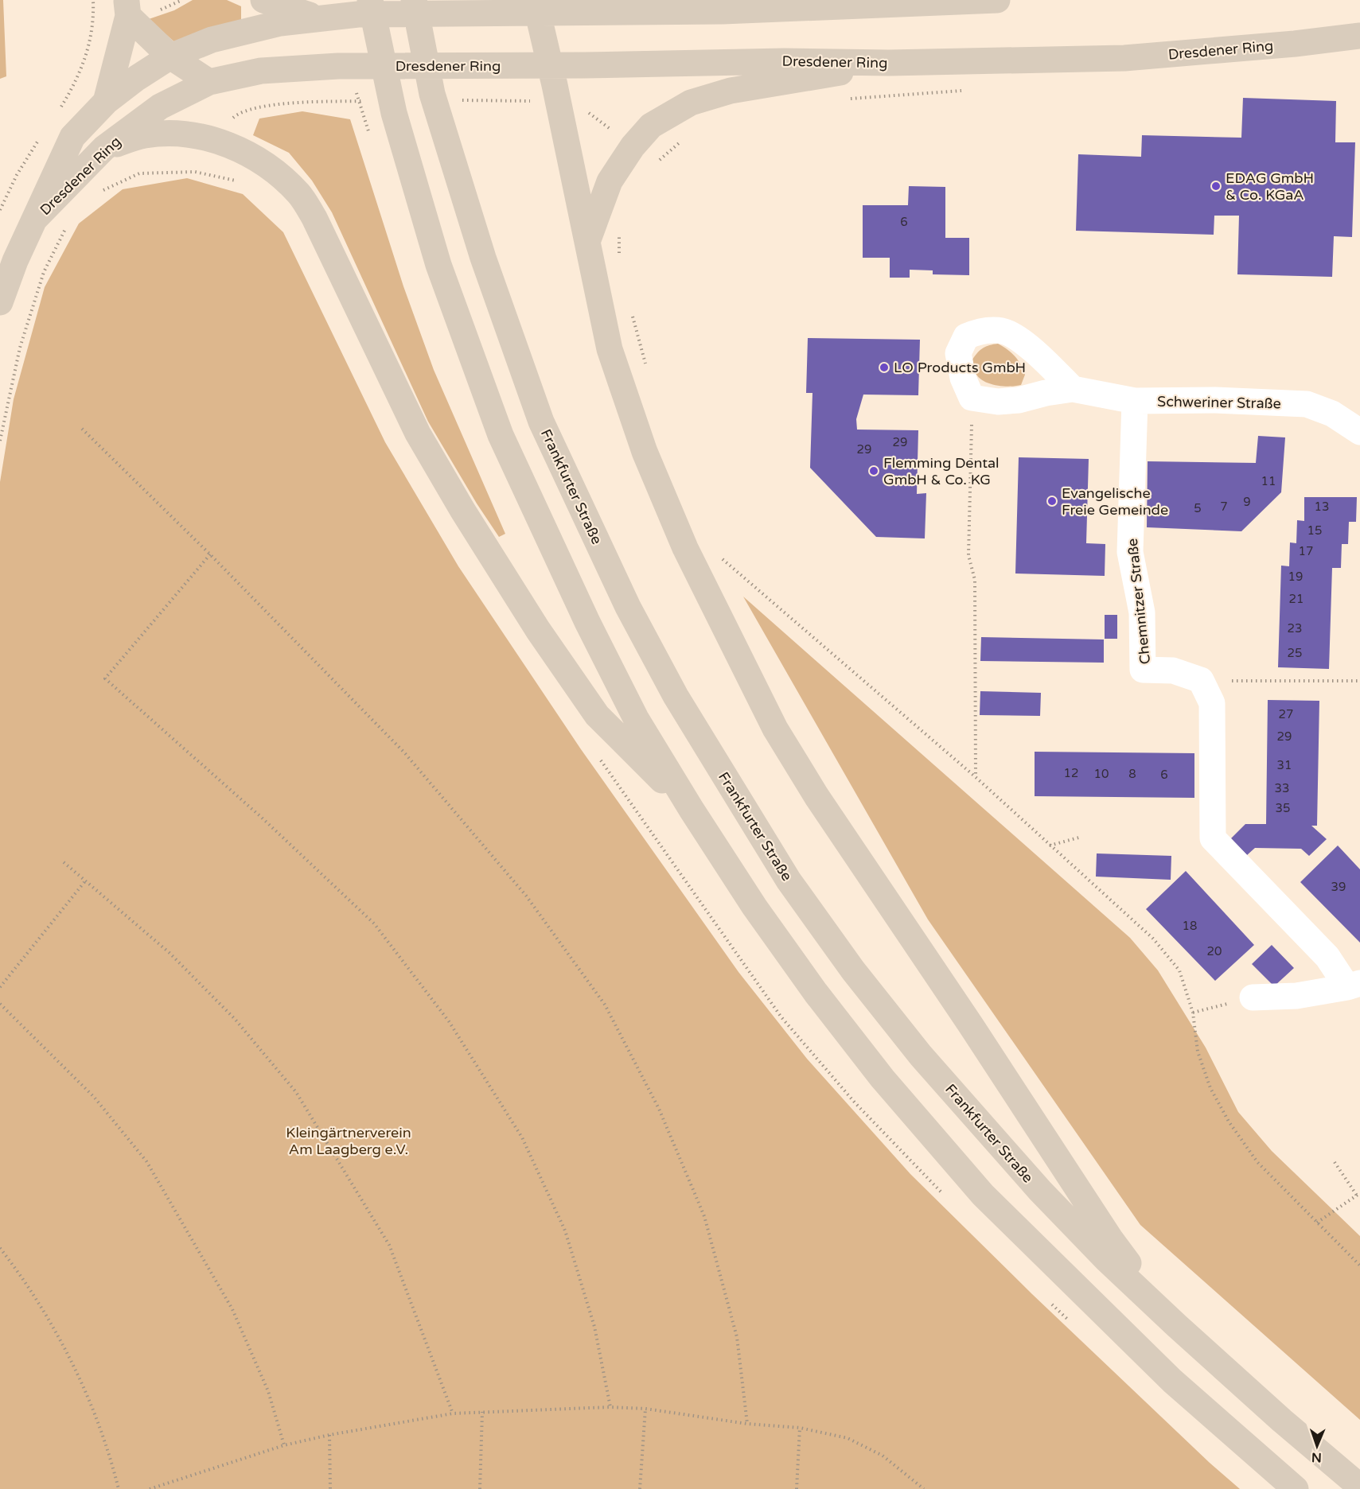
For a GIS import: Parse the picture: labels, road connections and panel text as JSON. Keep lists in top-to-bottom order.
{
  "streets": {
    "street": [
      "Dresdener Ring",
      "Schweriner Straße",
      "Frankfurter Straße",
      "Chemnitzer Straße"
    ]
  },
  "crossings": [
    ["Schweriner Straße", "Chemnitzer Straße"]
  ],
  "parks": ["Kleingärtnerverein Am Laagberg e.V."],
  "places": [
    "EDAG GmbH & Co. KGaA",
    "LO Products GmbH",
    "Flemming Dental GmbH & Co. KG",
    "Evangelische Freie Gemeinde"
  ],
  "house_numbers": [
    "6",
    "29",
    "29",
    "11",
    "9",
    "7",
    "13",
    "5",
    "15",
    "17",
    "19",
    "21",
    "23",
    "25",
    "27",
    "29",
    "31",
    "12",
    "10",
    "8",
    "6",
    "33",
    "35",
    "39",
    "18",
    "20"
  ],
  "north": "bottom"
}
